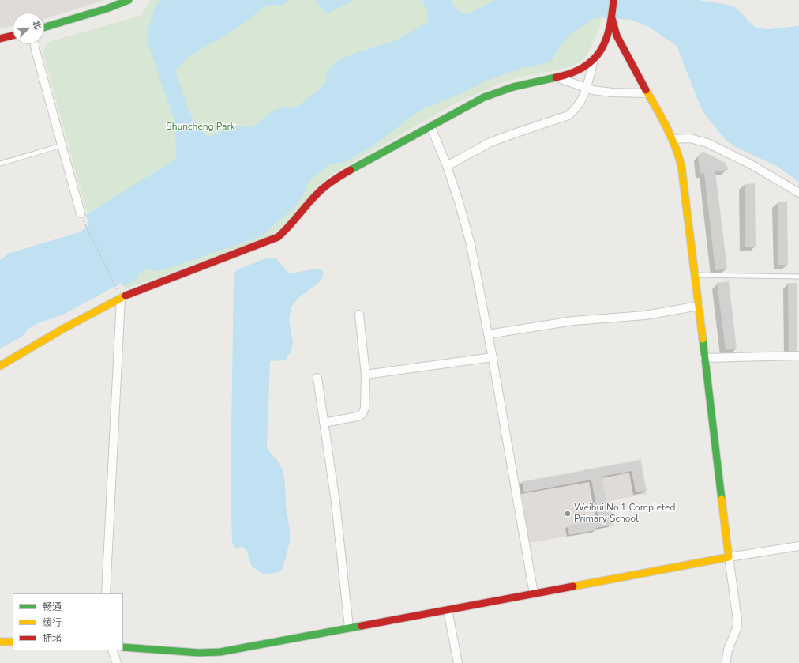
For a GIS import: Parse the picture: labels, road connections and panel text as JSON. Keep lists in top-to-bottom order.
{
  "parks": ["Shuncheng Park"],
  "places": ["Weihui No.1 Completed Primary School"],
  "legend": ["畅通", "缓行", "拥堵"],
  "north": "top right"
}
